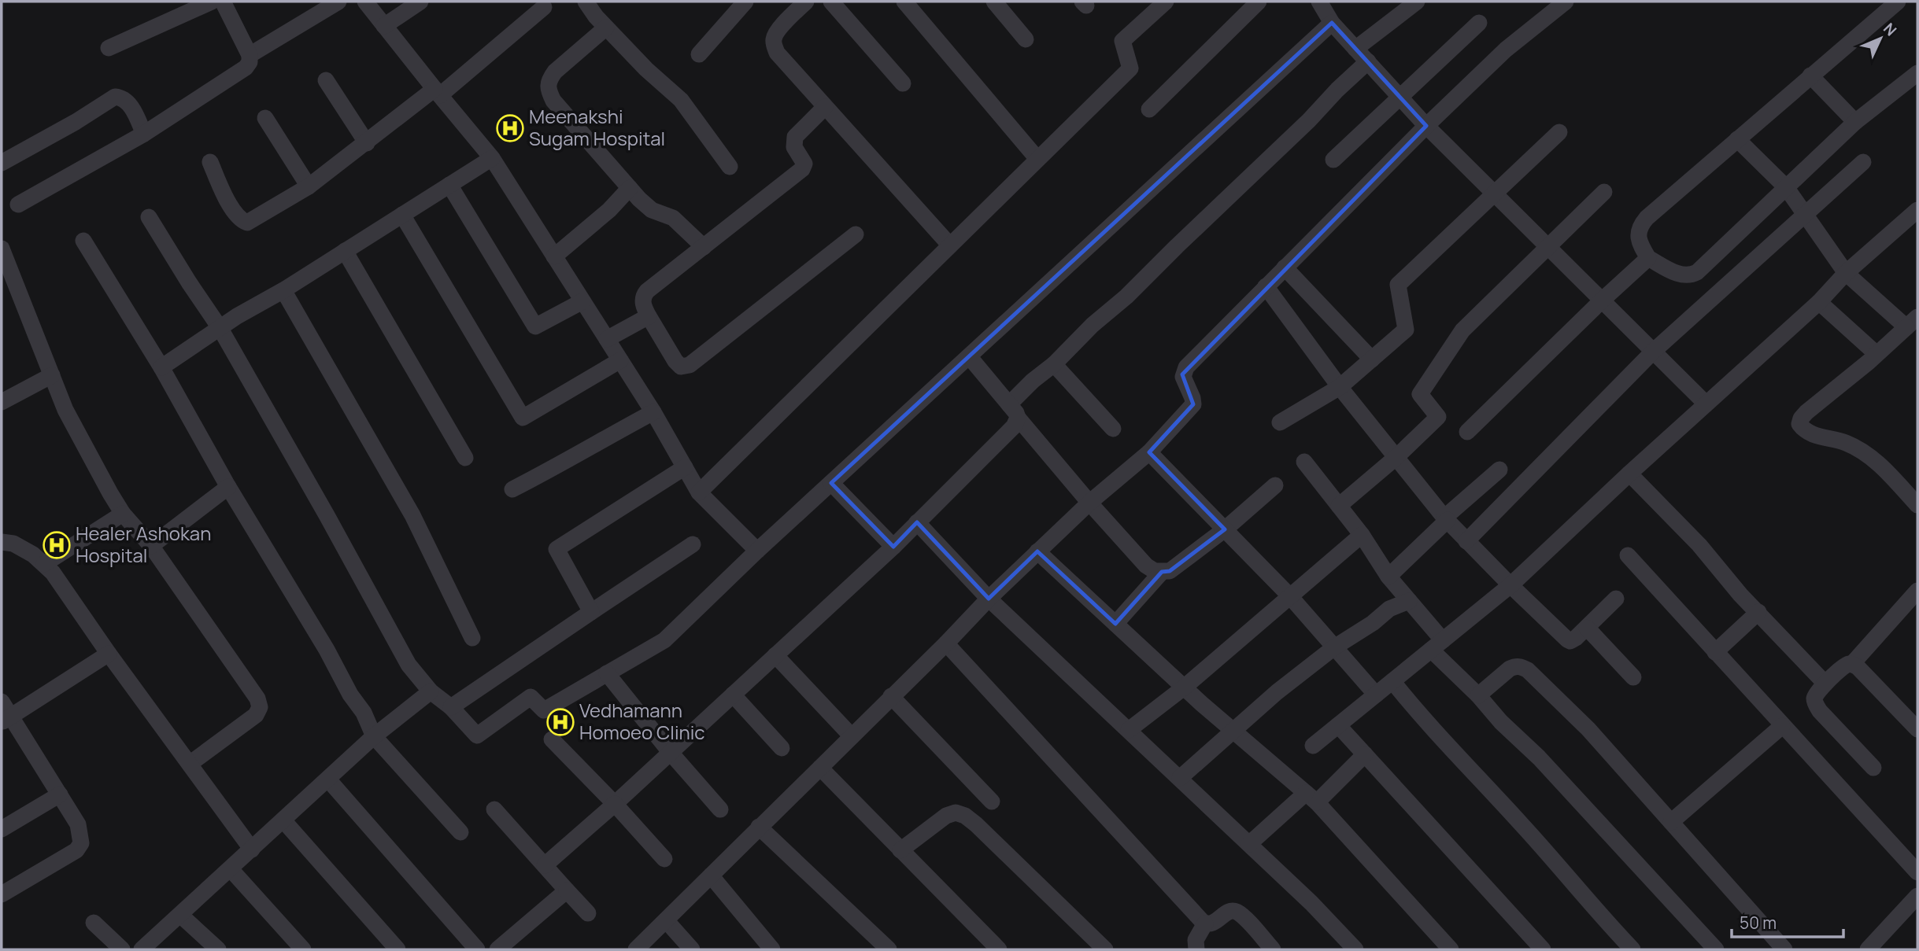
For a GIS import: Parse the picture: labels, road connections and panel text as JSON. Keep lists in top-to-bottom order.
{
  "places": {
    "hospital": ["Meenakshi Sugam Hospital", "Healer Ashokan Hospital", "Vedhamann Homoeo Clinic"]
  },
  "scale_bar": "50 m",
  "north": "top right"
}
